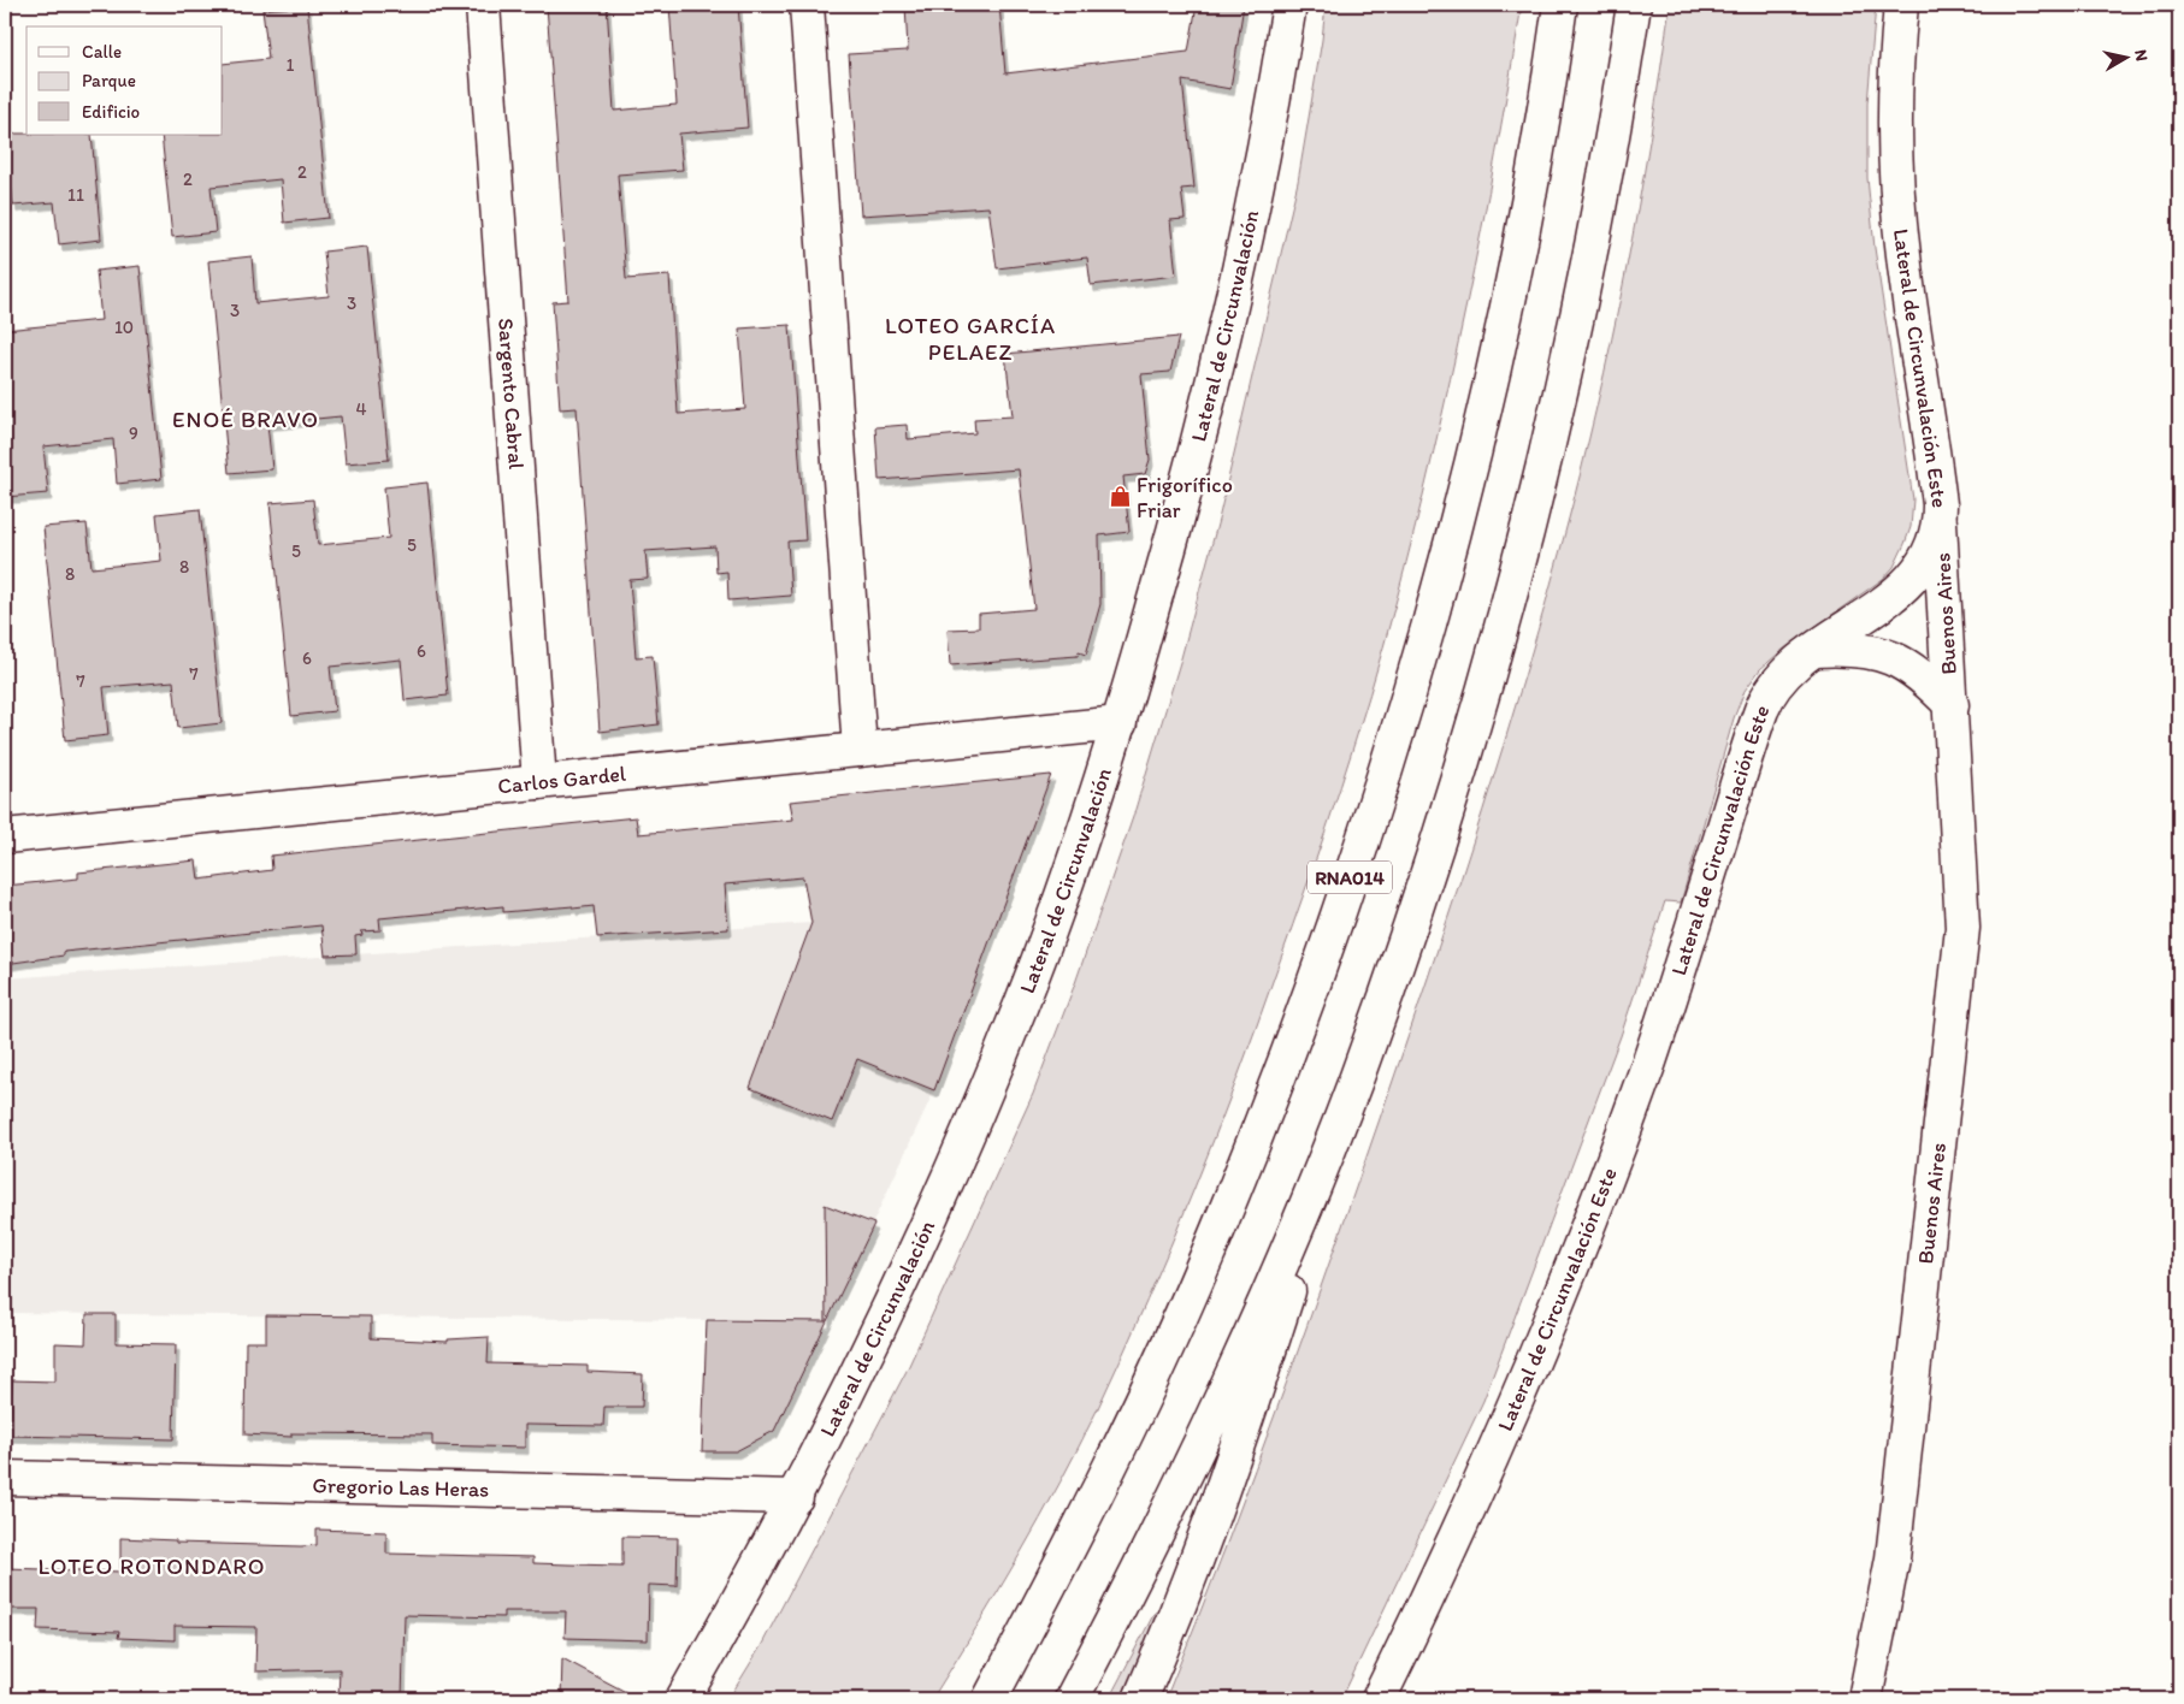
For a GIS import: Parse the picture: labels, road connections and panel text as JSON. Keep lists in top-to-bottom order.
{
  "streets": {
    "main road": [
      "Lateral de Circunvalación",
      "Lateral de Circunvalación Este",
      "Sargento Cabral",
      "Buenos Aires",
      "Carlos Gardel",
      "RNA014",
      "Gregorio Las Heras"
    ]
  },
  "crossings": [
    ["Lateral de Circunvalación", "Carlos Gardel"],
    ["Lateral de Circunvalación", "Gregorio Las Heras"],
    ["Lateral de Circunvalación Este", "Buenos Aires"],
    ["Sargento Cabral", "Carlos Gardel"]
  ],
  "districts": ["LOTEO GARCÍA PELAEZ", "ENOÉ BRAVO", "LOTEO ROTONDARO"],
  "places": {
    "shop": ["Frigorífico Friar"]
  },
  "house_numbers": [
    "1",
    "2",
    "2",
    "11",
    "3",
    "3",
    "10",
    "4",
    "9",
    "5",
    "5",
    "8",
    "8",
    "6",
    "6",
    "7",
    "7"
  ],
  "legend": ["Calle", "Parque", "Edificio"],
  "north": "right"
}
